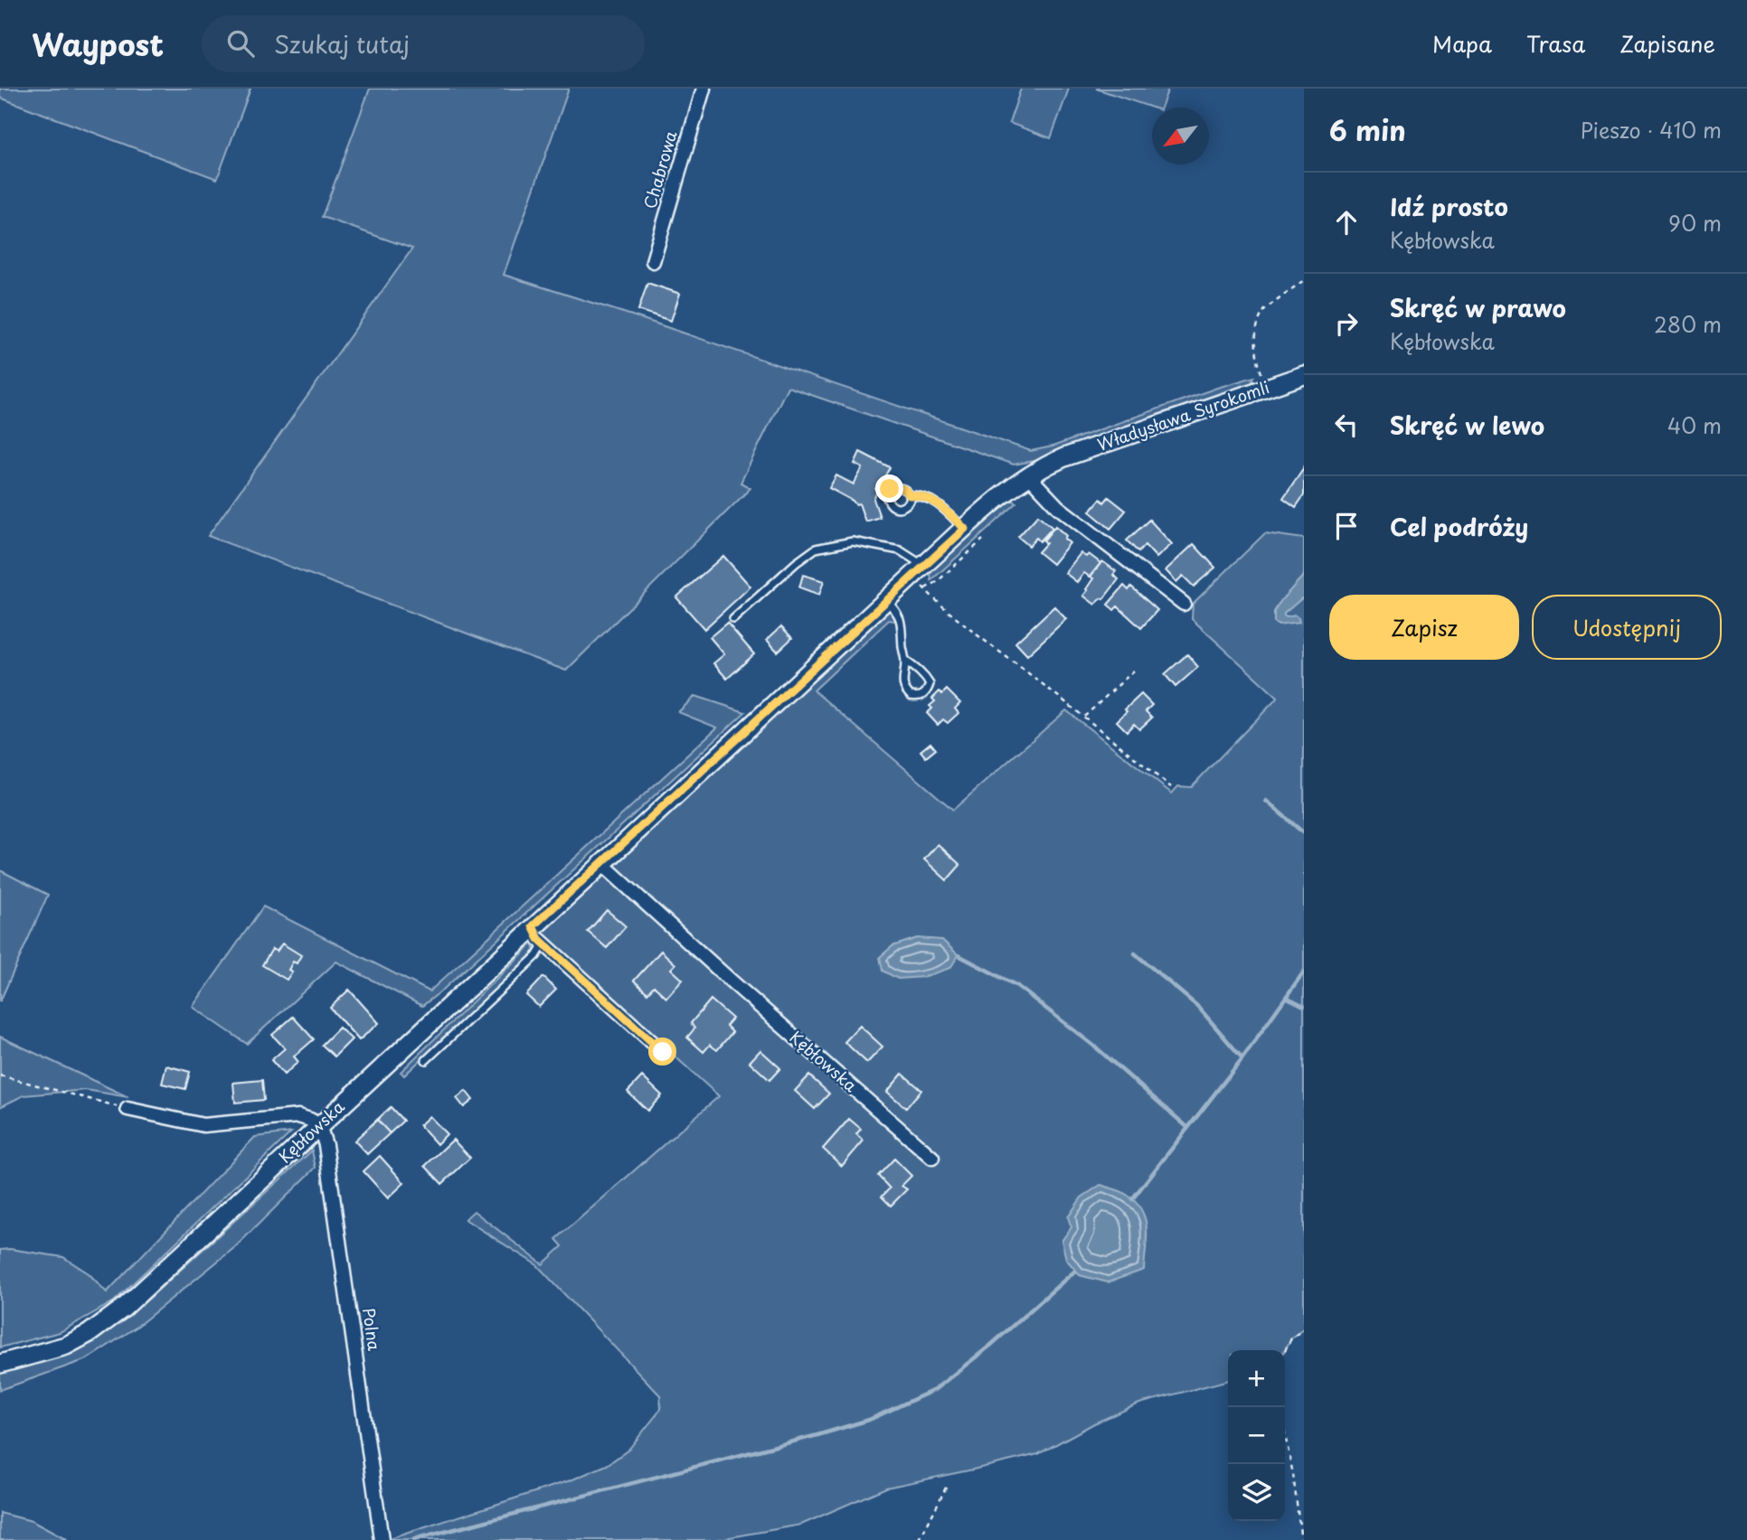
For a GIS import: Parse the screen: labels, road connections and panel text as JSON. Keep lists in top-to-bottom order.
{
  "streets": {
    "street": [
      "Chabrowa",
      "Władysława Syrokomli",
      "Kębłowska",
      "Polna"
    ]
  },
  "crossings": [
    ["Władysława Syrokomli", "Kębłowska"],
    ["Kębłowska", "Polna"]
  ],
  "north": "bottom left",
  "page": {
    "header": "Waypost",
    "search": "Szukaj tutaj",
    "nav": ["Mapa", "Trasa", "Zapisane"],
    "heading": ["6 min", "Pieszo · 410 m"],
    "list": [
      ["Idź prosto", "Kębłowska", "90 m"],
      ["Skręć w prawo", "Kębłowska", "280 m"],
      ["Skręć w lewo", "40 m"],
      "Cel podróży"
    ],
    "buttons": ["Zapisz", "Udostępnij"],
    "map_buttons": ["+", "−"]
  }
}
